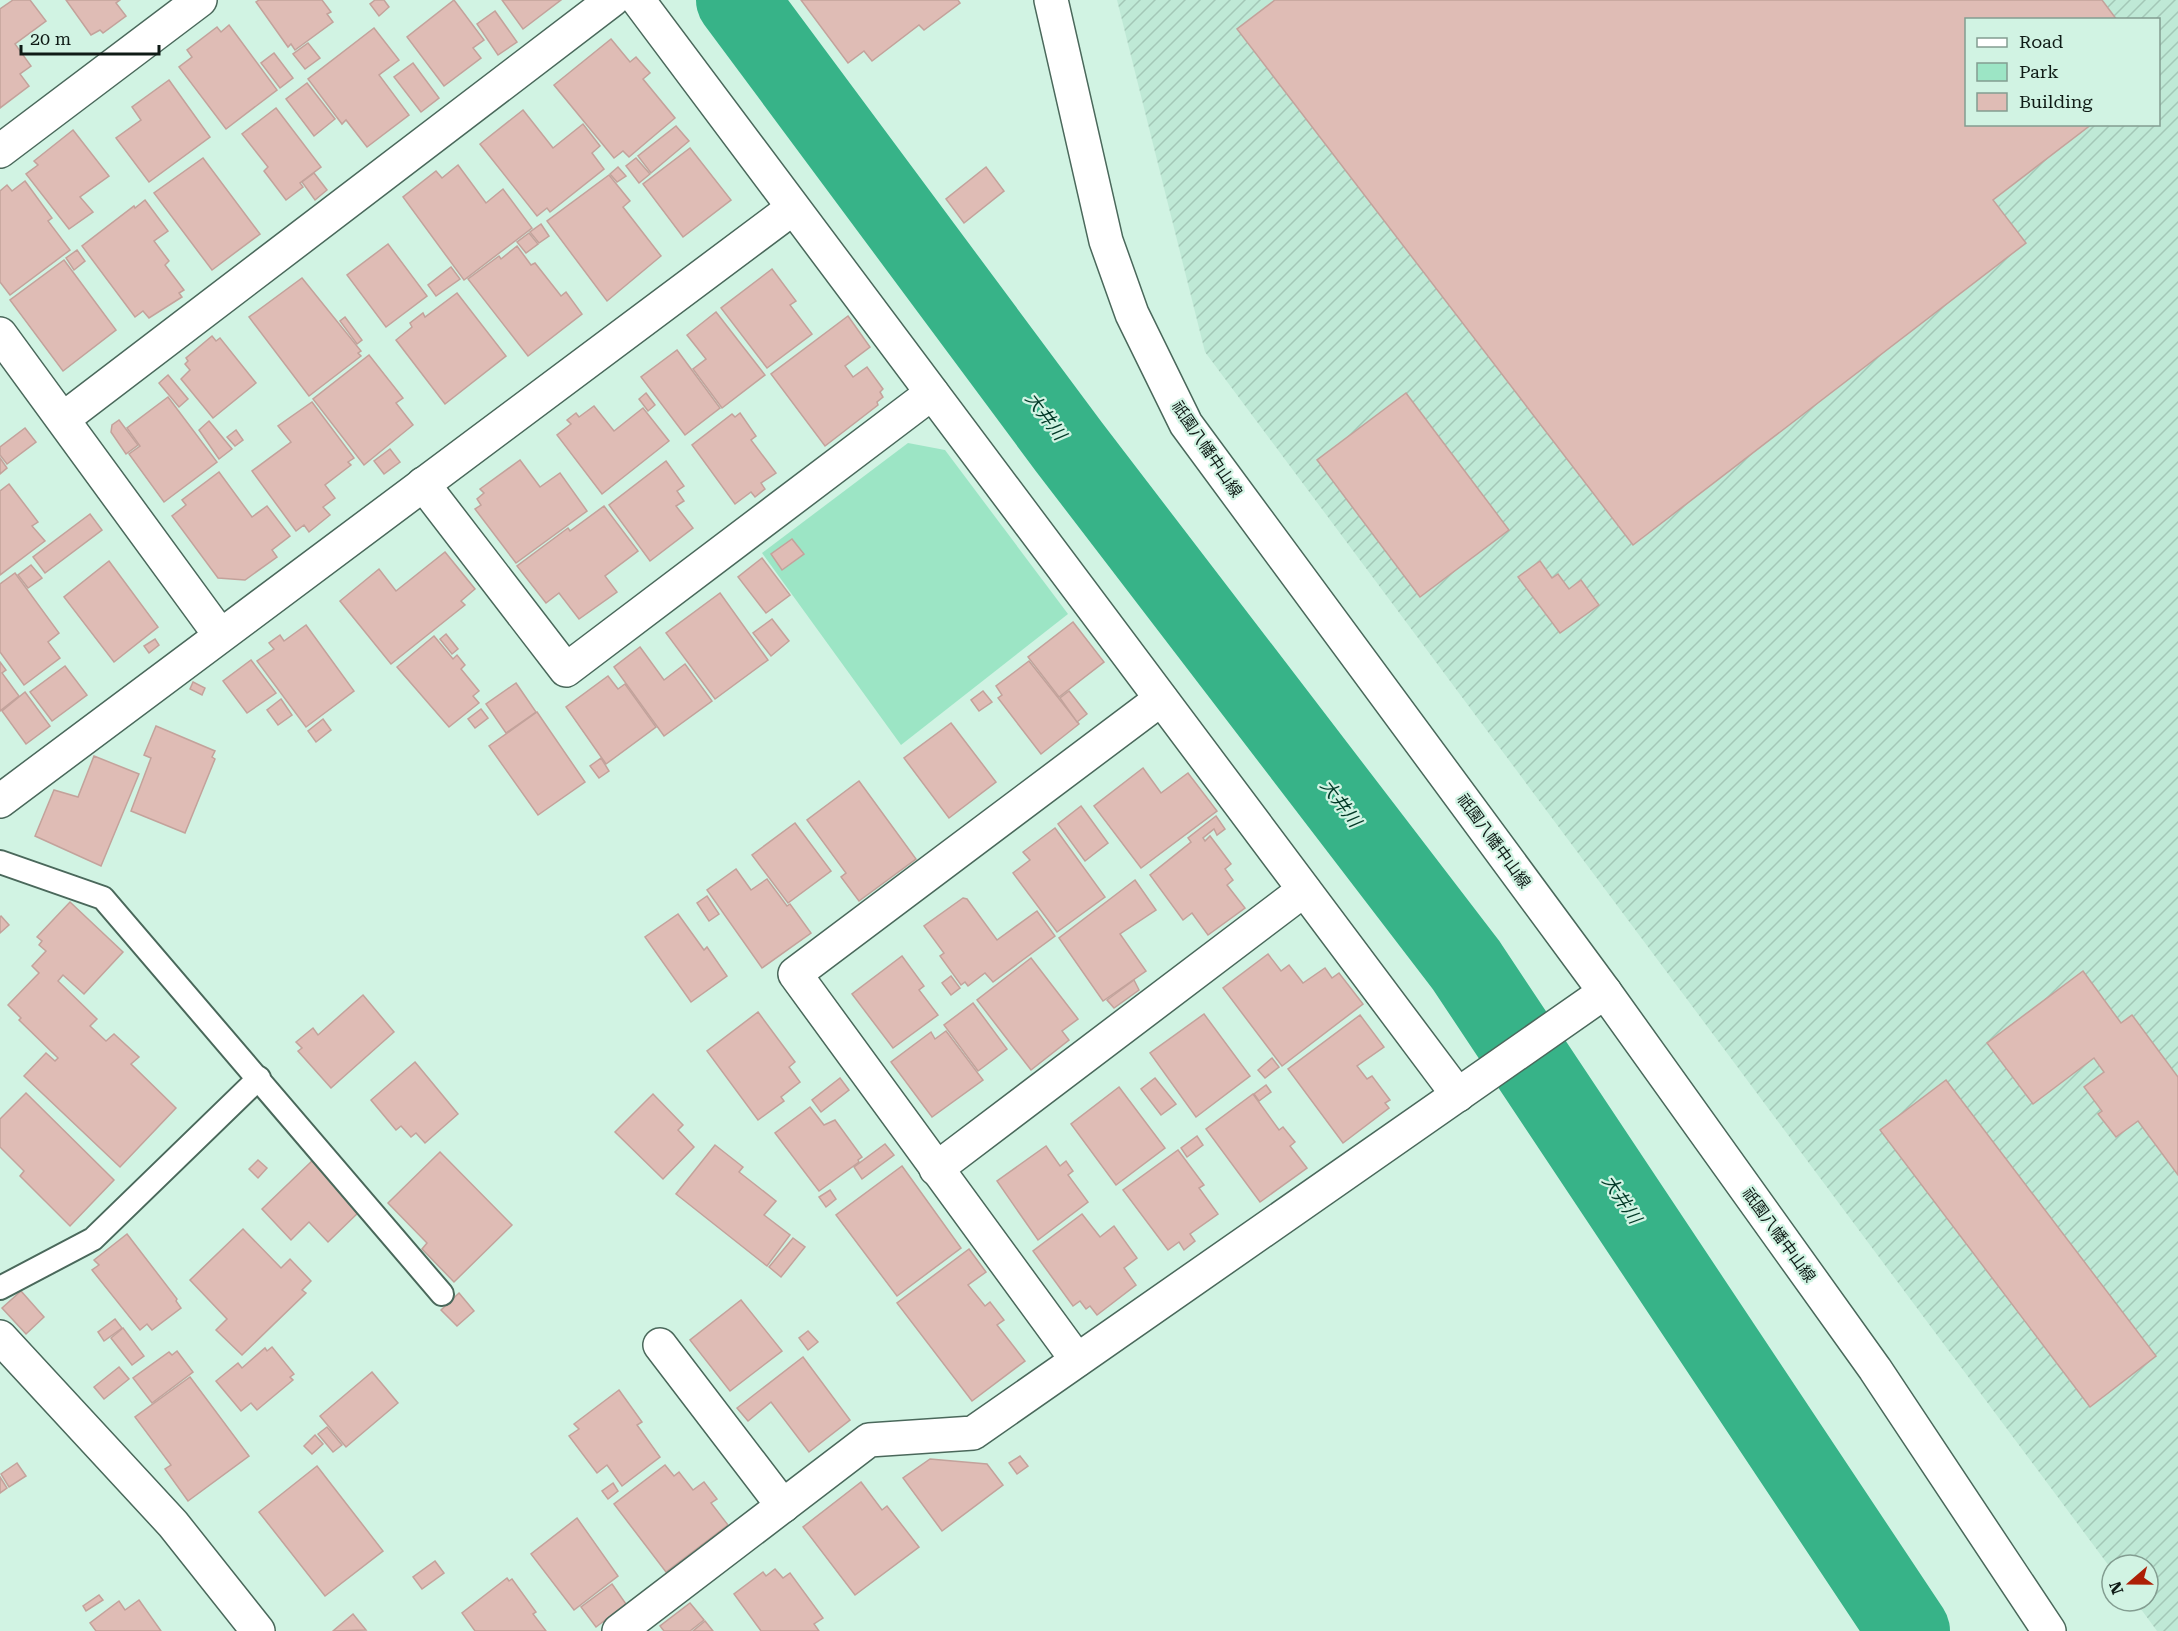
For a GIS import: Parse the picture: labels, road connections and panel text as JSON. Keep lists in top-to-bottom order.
{
  "streets": {
    "street": ["祇園八幡中山線"]
  },
  "water": ["大井川"],
  "legend": ["Road", "Park", "Building"],
  "scale_bar": "20 m",
  "north": "left"
}
